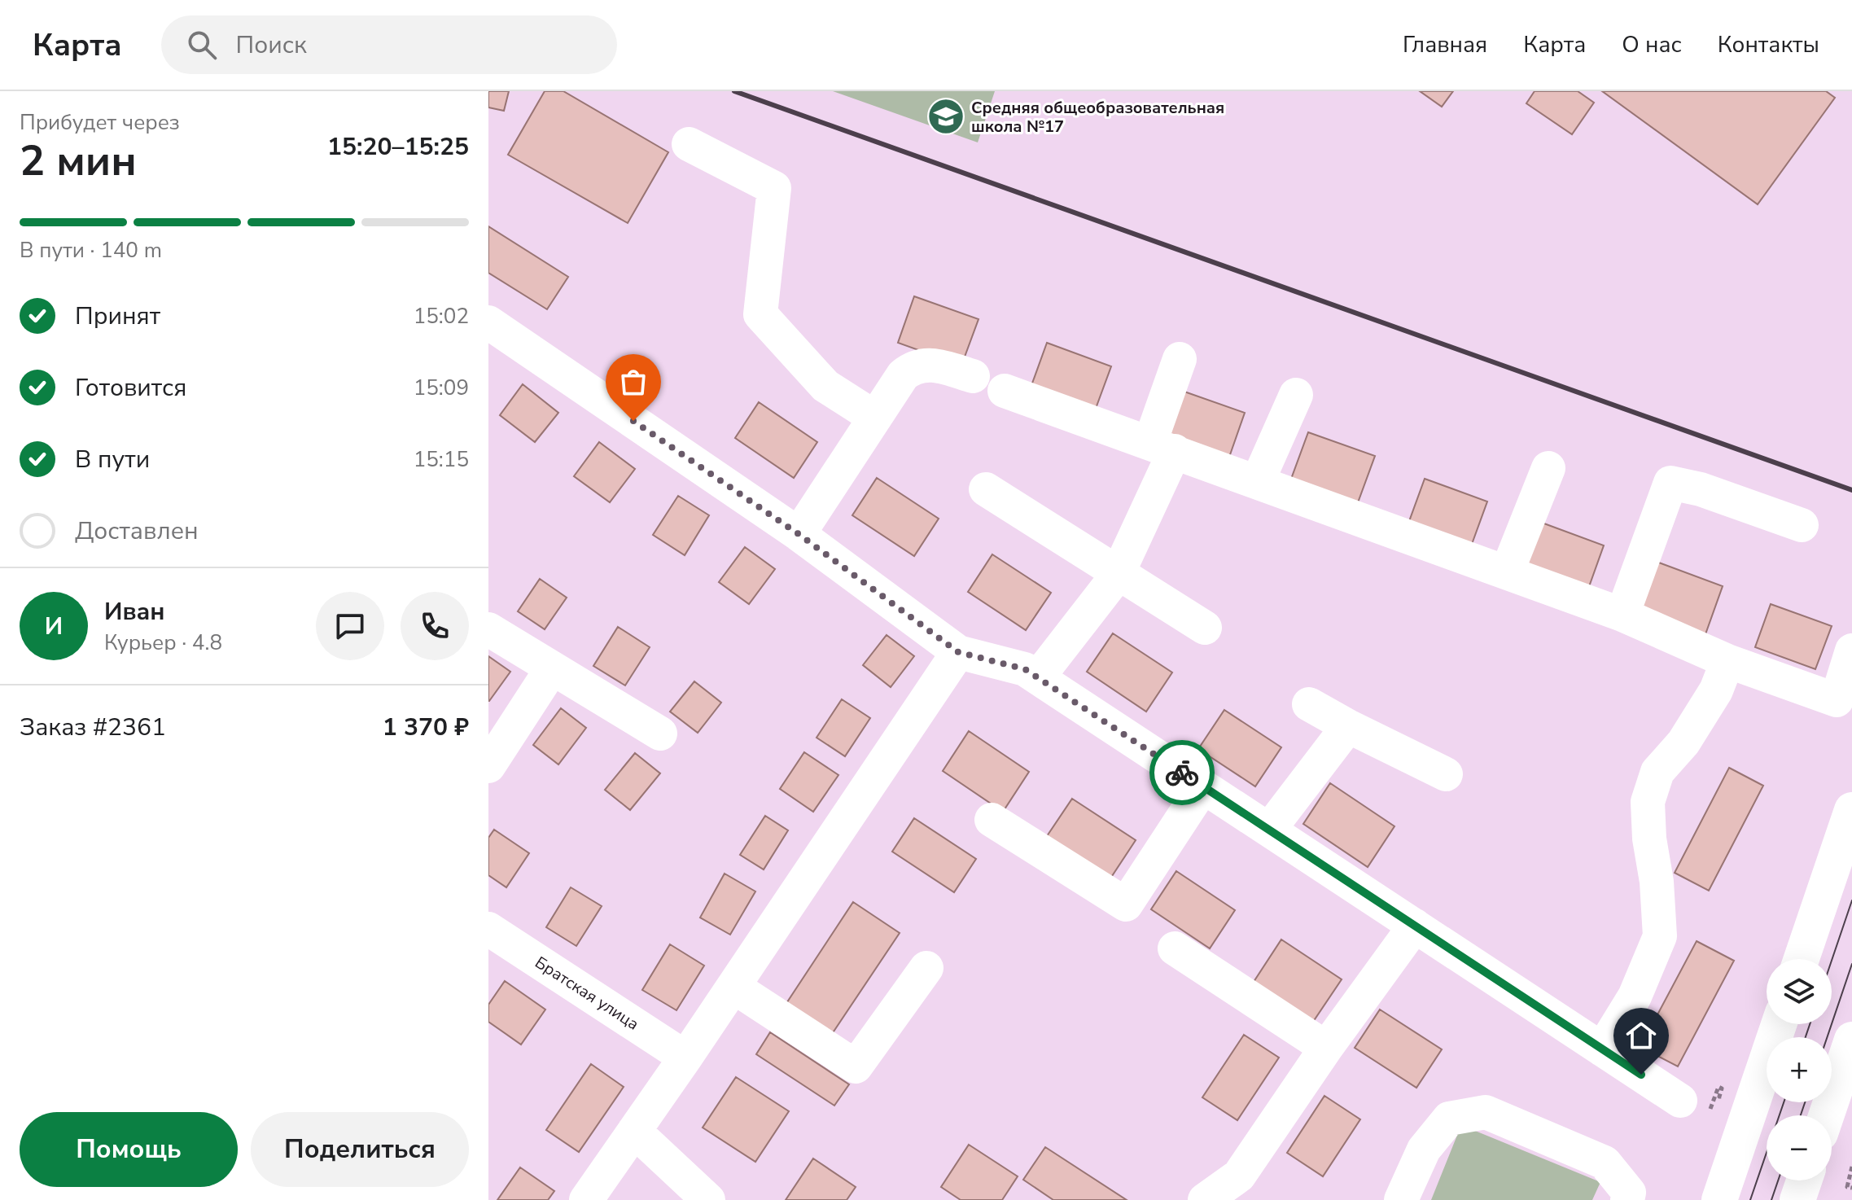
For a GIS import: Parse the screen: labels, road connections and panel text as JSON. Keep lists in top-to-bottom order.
{
  "streets": {
    "street": ["Братская улица"]
  },
  "places": {
    "school or university": ["Средняя общеобразовательная школа №17"]
  },
  "page": {
    "header": "Карта",
    "search": "Поиск",
    "nav": [
      "Главная",
      "Карта",
      "О нас",
      "Контакты"
    ],
    "heading": ["2 мин", "Прибудет через", "15:20–15:25"],
    "panel": [
      "Иван",
      "Курьер · 4.8",
      "Заказ #2361",
      "1 370 ₽"
    ],
    "bar": "В пути · 140 m",
    "list": [
      ["Принят", "15:02"],
      ["Готовится", "15:09"],
      ["В пути", "15:15"],
      "Доставлен"
    ],
    "round": "И",
    "map_buttons": ["+", "−"],
    "buttons": ["Помощь", "Поделиться"]
  }
}
